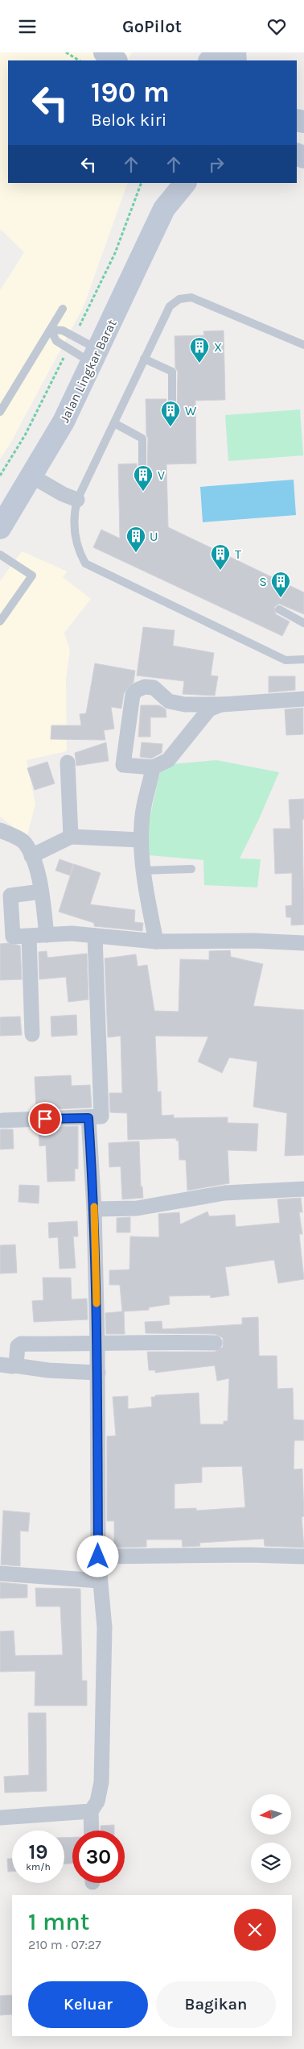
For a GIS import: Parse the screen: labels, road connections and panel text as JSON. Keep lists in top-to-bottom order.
{
  "streets": {
    "street": ["Jalan Lingkar Barat"]
  },
  "places": {
    "building": [
      "X",
      "W",
      "V",
      "U",
      "T",
      "S"
    ]
  },
  "north": "left",
  "page": {
    "header": "GoPilot",
    "turn": ["190 m", "Belok kiri"],
    "speed": "19 km/h",
    "limit": "30",
    "heading": ["1 mnt", "210 m · 07:27"],
    "buttons": ["Keluar", "Bagikan"]
  }
}
